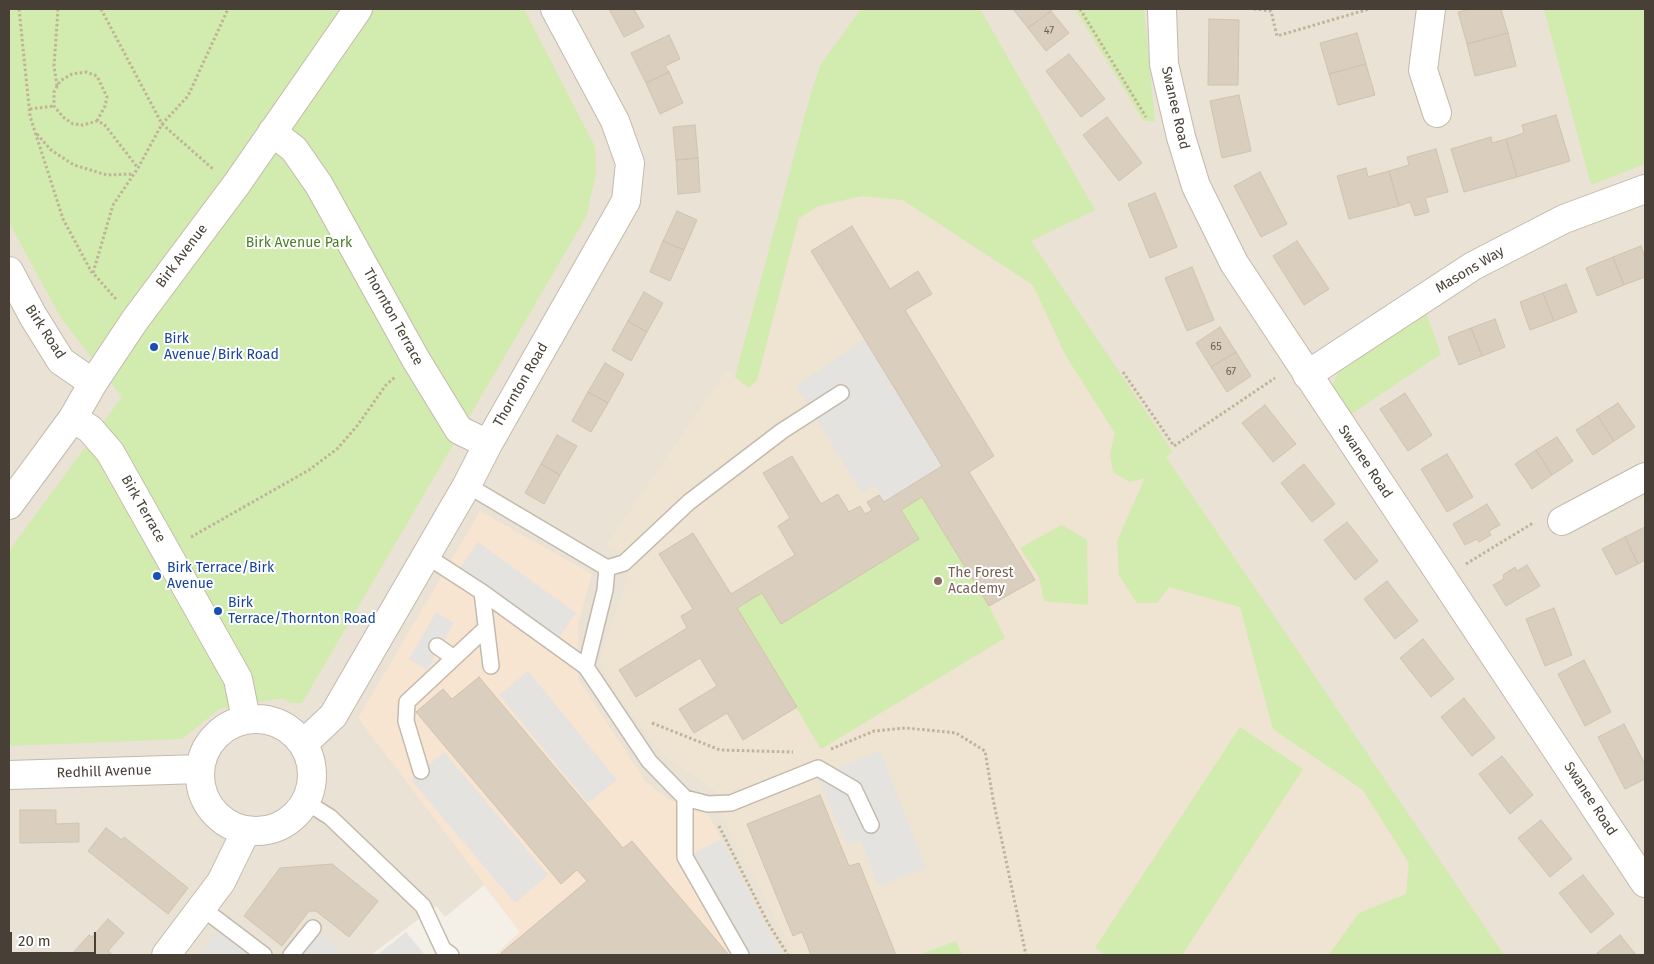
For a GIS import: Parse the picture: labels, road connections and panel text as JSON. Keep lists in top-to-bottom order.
{
  "streets": {
    "street": [
      "Swanee Road",
      "Birk Avenue",
      "Masons Way",
      "Thornton Terrace",
      "Birk Road",
      "Thornton Road",
      "Birk Terrace",
      "Redhill Avenue"
    ]
  },
  "crossings": [
    ["Swanee Road", "Masons Way"],
    ["Birk Avenue", "Thornton Terrace"],
    ["Birk Avenue", "Birk Road"],
    ["Birk Avenue", "Birk Terrace"],
    ["Thornton Terrace", "Thornton Road"],
    ["Thornton Road", "Birk Terrace"],
    ["Thornton Road", "Redhill Avenue"],
    ["Birk Terrace", "Redhill Avenue"]
  ],
  "parks": ["Birk Avenue Park"],
  "places": [
    "Birk Avenue/Birk Road",
    "Birk Terrace/Birk Avenue",
    "The Forest Academy",
    "Birk Terrace/Thornton Road"
  ],
  "house_numbers": ["47", "65", "67"],
  "scale_bar": "20 m"
}
